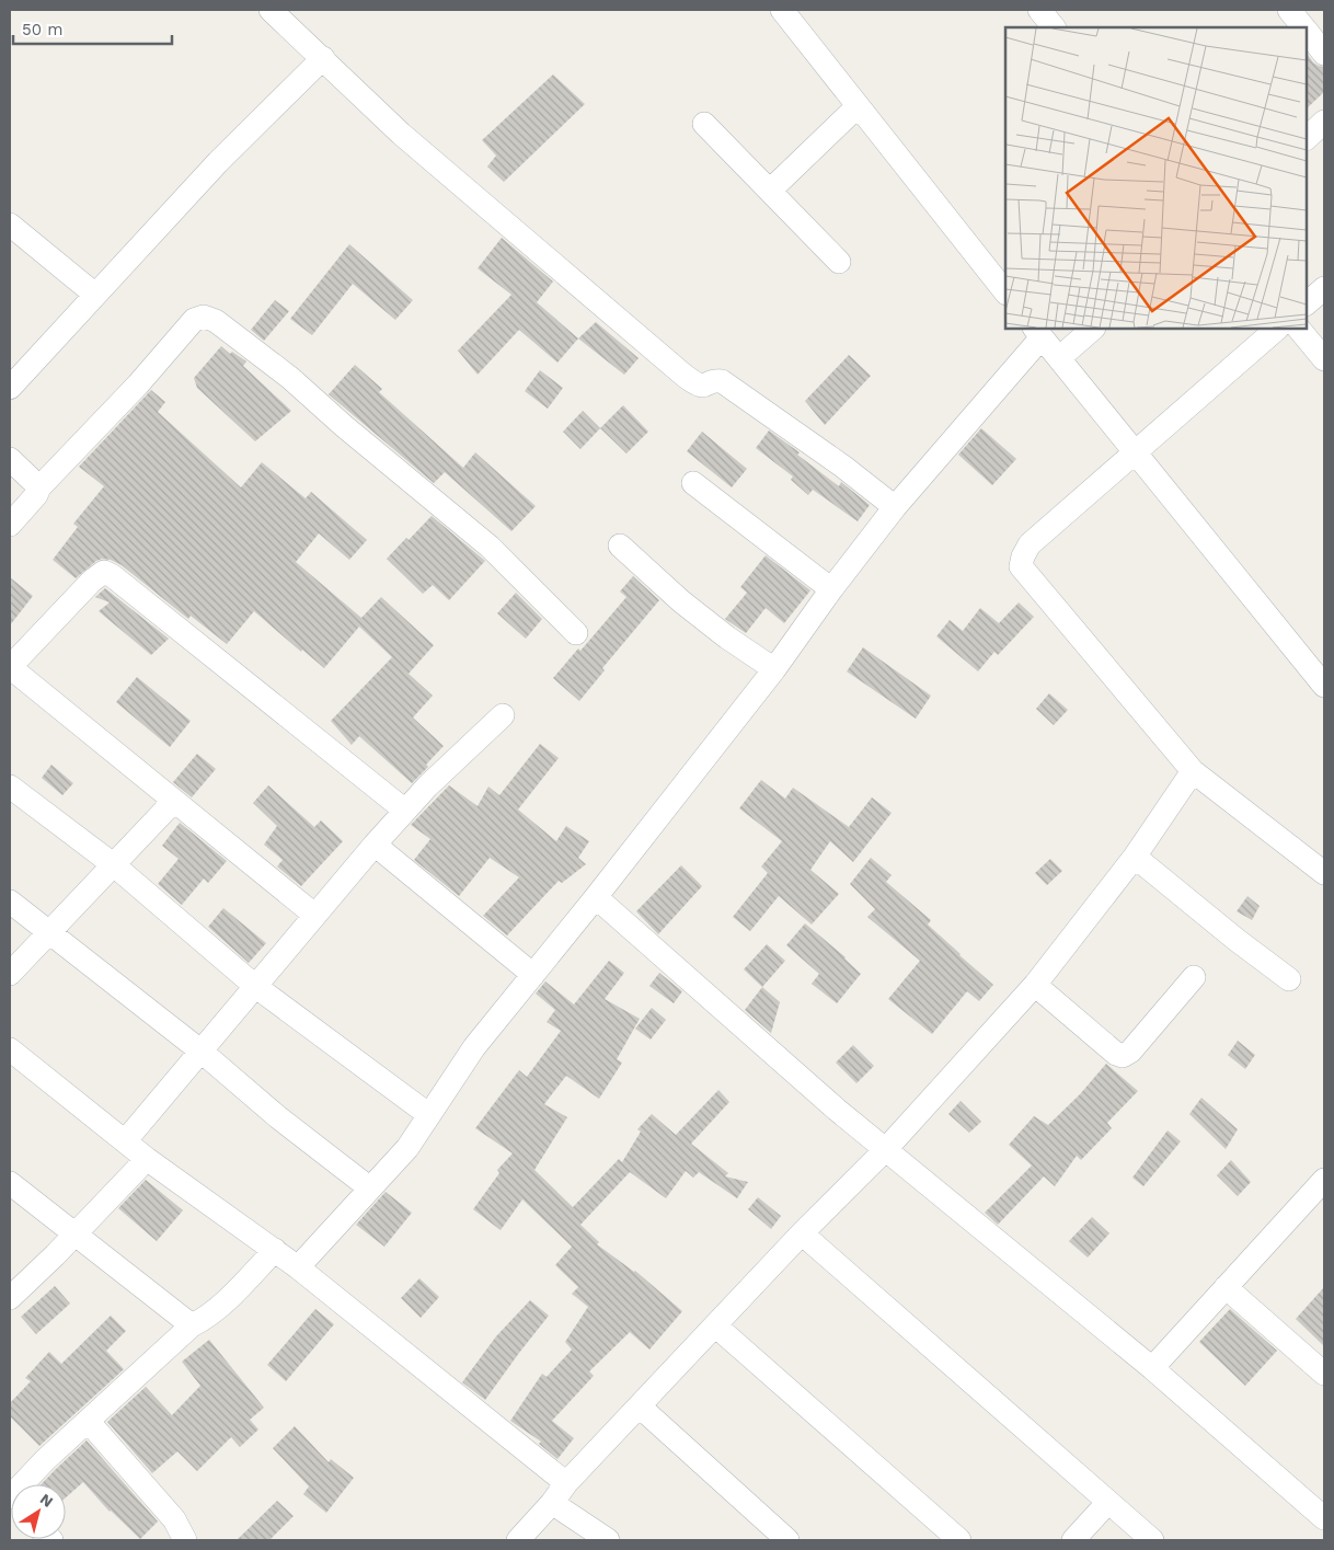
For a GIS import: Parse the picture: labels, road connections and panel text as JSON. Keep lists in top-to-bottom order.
{
  "scale_bar": "50 m",
  "north": "top right"
}
